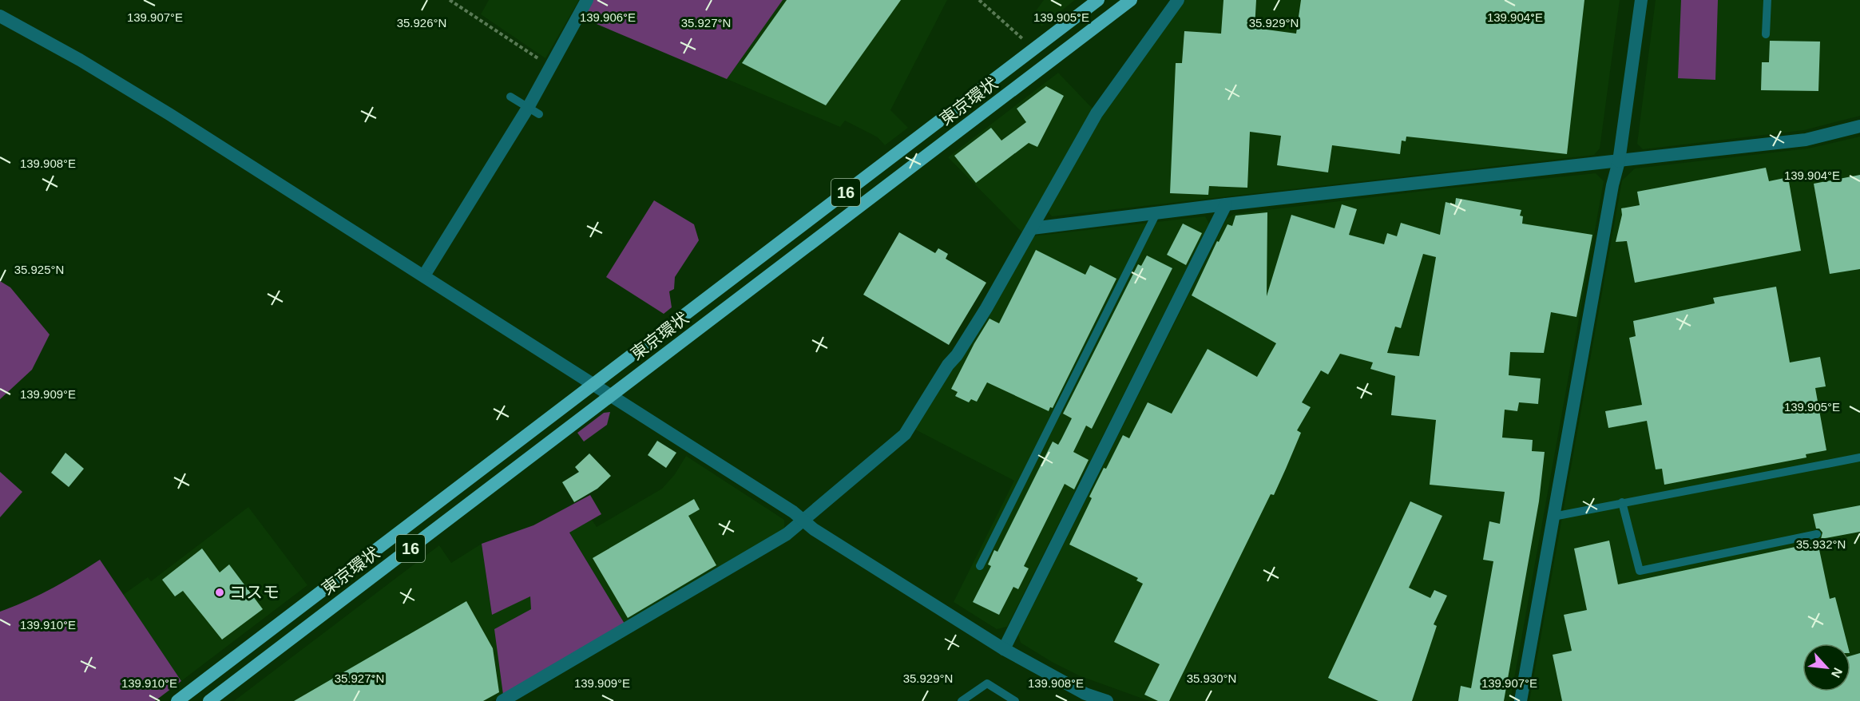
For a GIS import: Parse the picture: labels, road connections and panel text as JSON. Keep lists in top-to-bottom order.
{
  "streets": {
    "highway": ["東京環状", "16"]
  },
  "places": ["コスモ"],
  "north": "bottom right",
  "coordinates": [
    "139.907°E",
    "139.906°E",
    "139.905°E",
    "139.904°E",
    "35.926°N",
    "35.927°N",
    "35.929°N",
    "139.908°E",
    "35.925°N",
    "139.909°E",
    "35.932°N",
    "139.910°E",
    "35.930°N"
  ]
}
